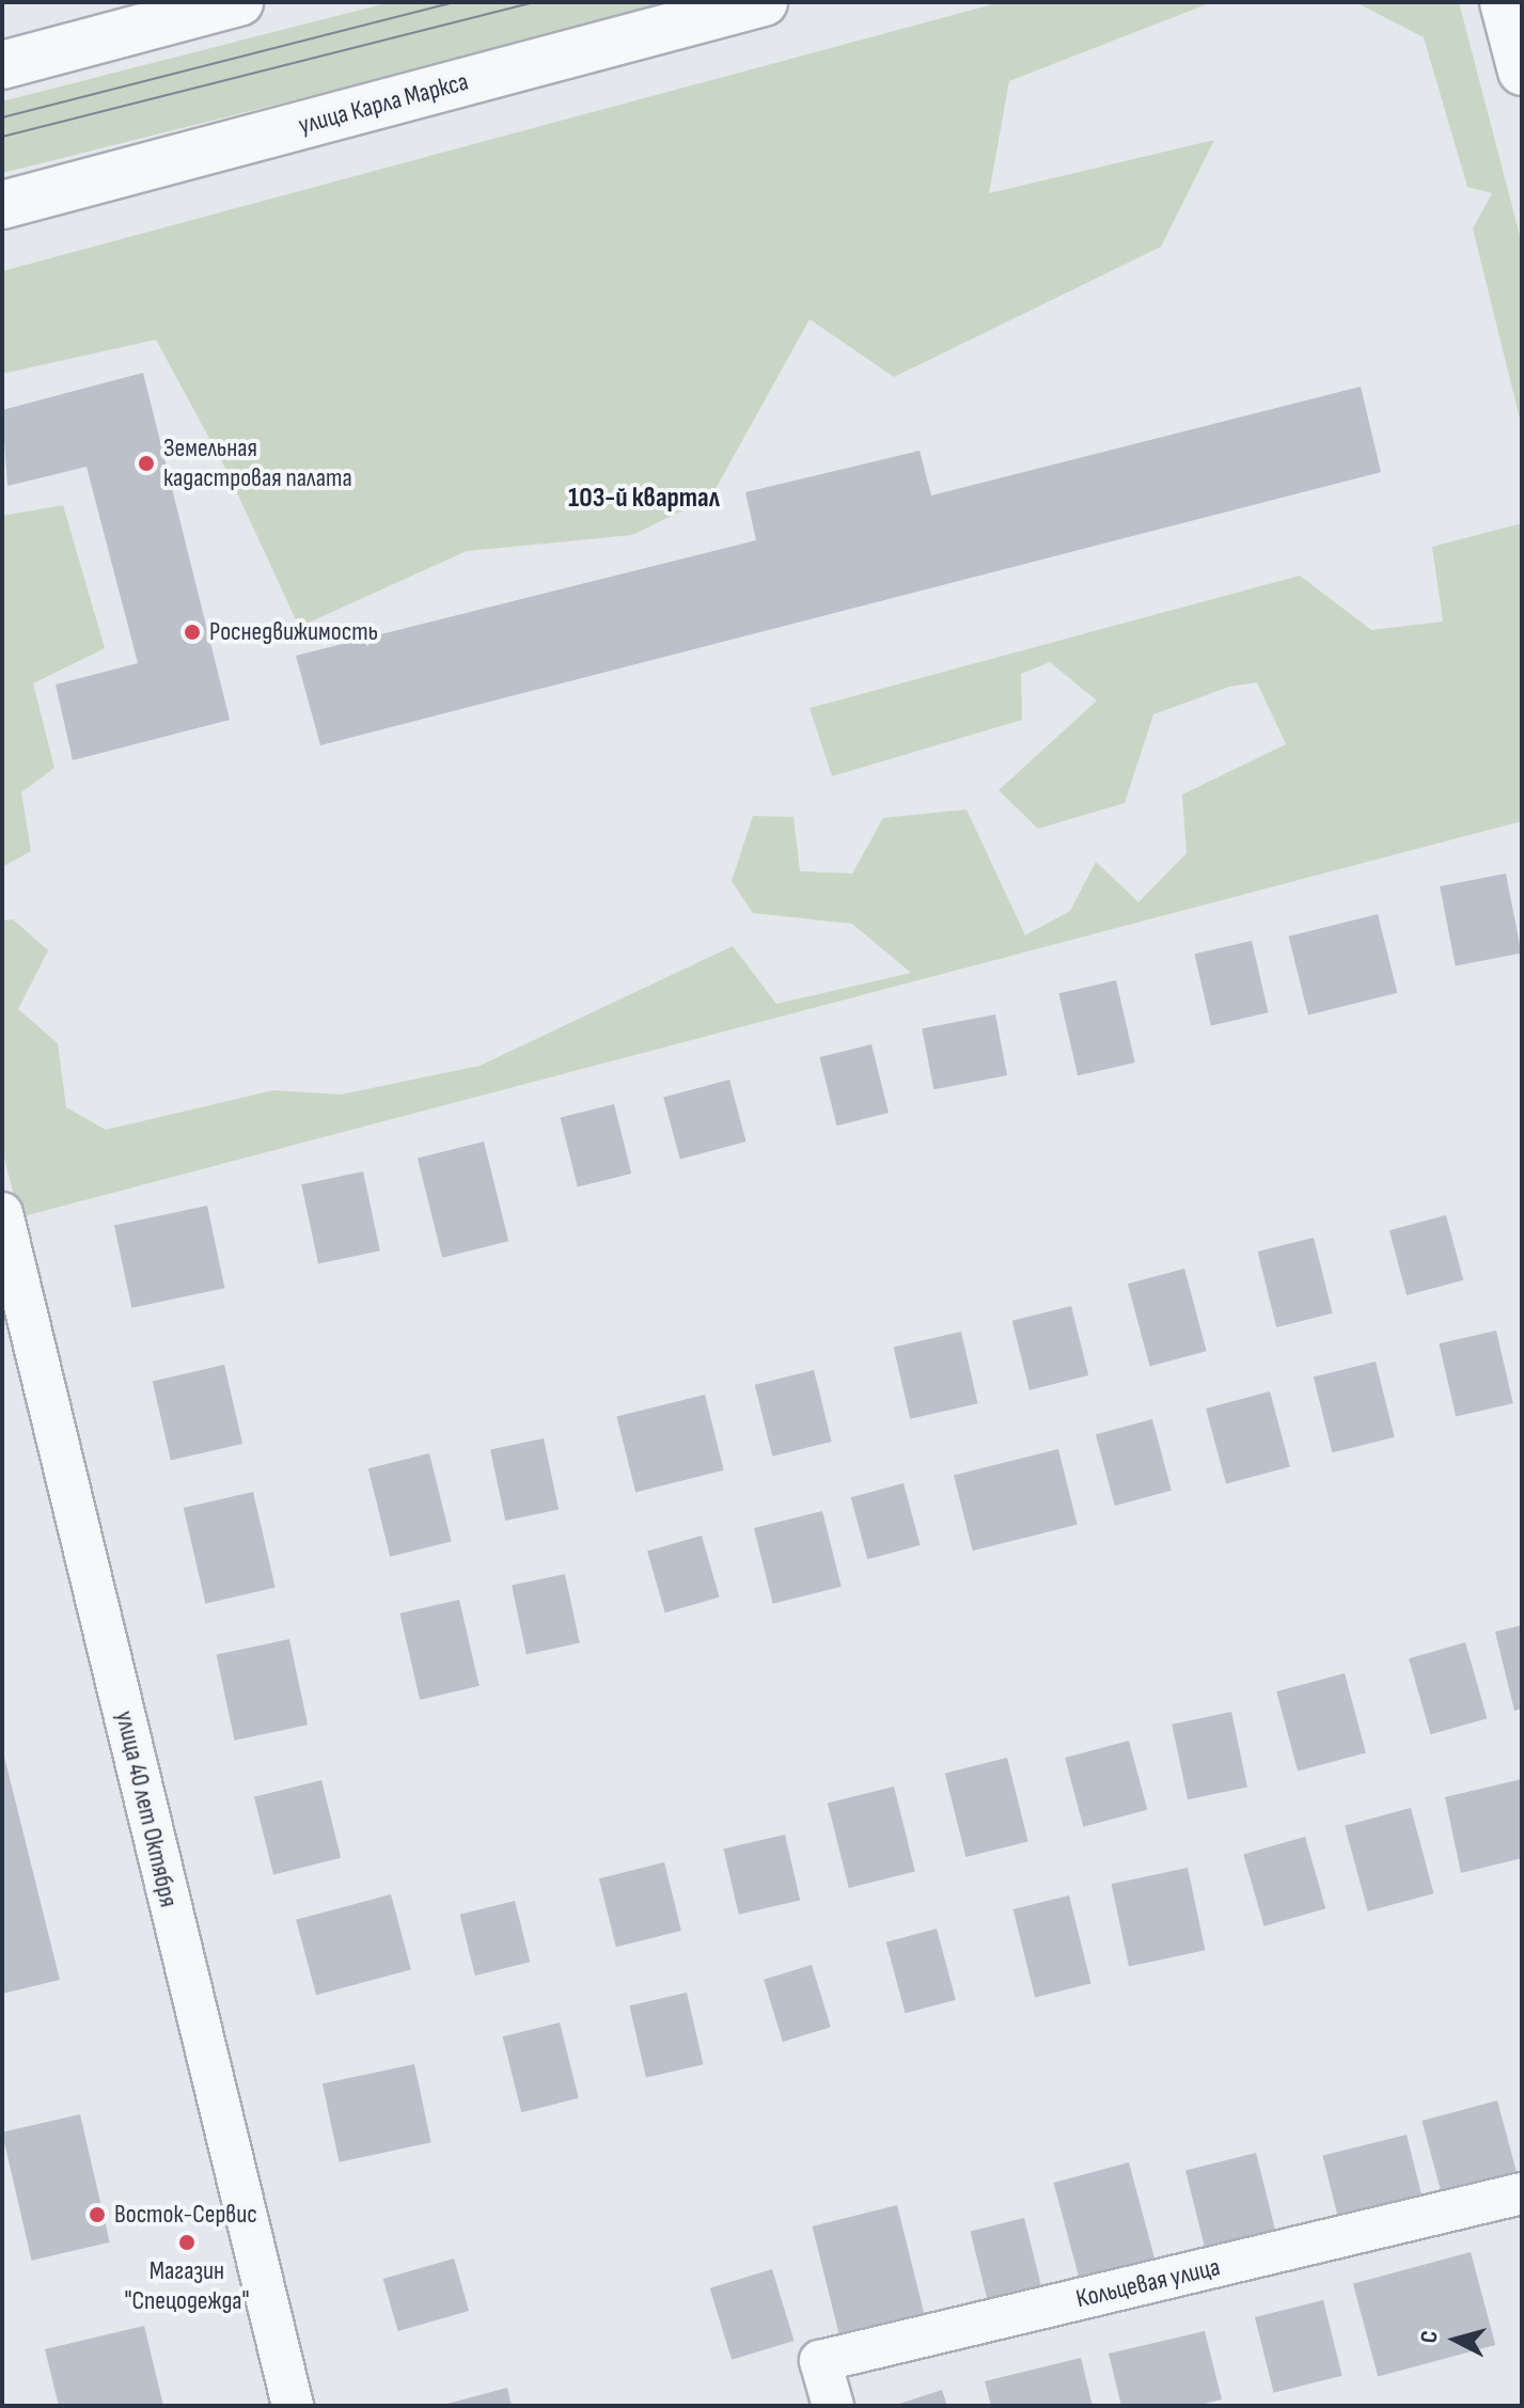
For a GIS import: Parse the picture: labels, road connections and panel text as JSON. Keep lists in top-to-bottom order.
{
  "streets": {
    "street": ["улица Карла Маркса", "улица 40 лет Октября", "Кольцевая улица"]
  },
  "districts": ["103-й квартал"],
  "places": [
    "Земельная кадастровая палата",
    "Роснедвижимость",
    "Восток-Сервис",
    "Магазин \"Спецодежда\""
  ],
  "north": "left"
}
